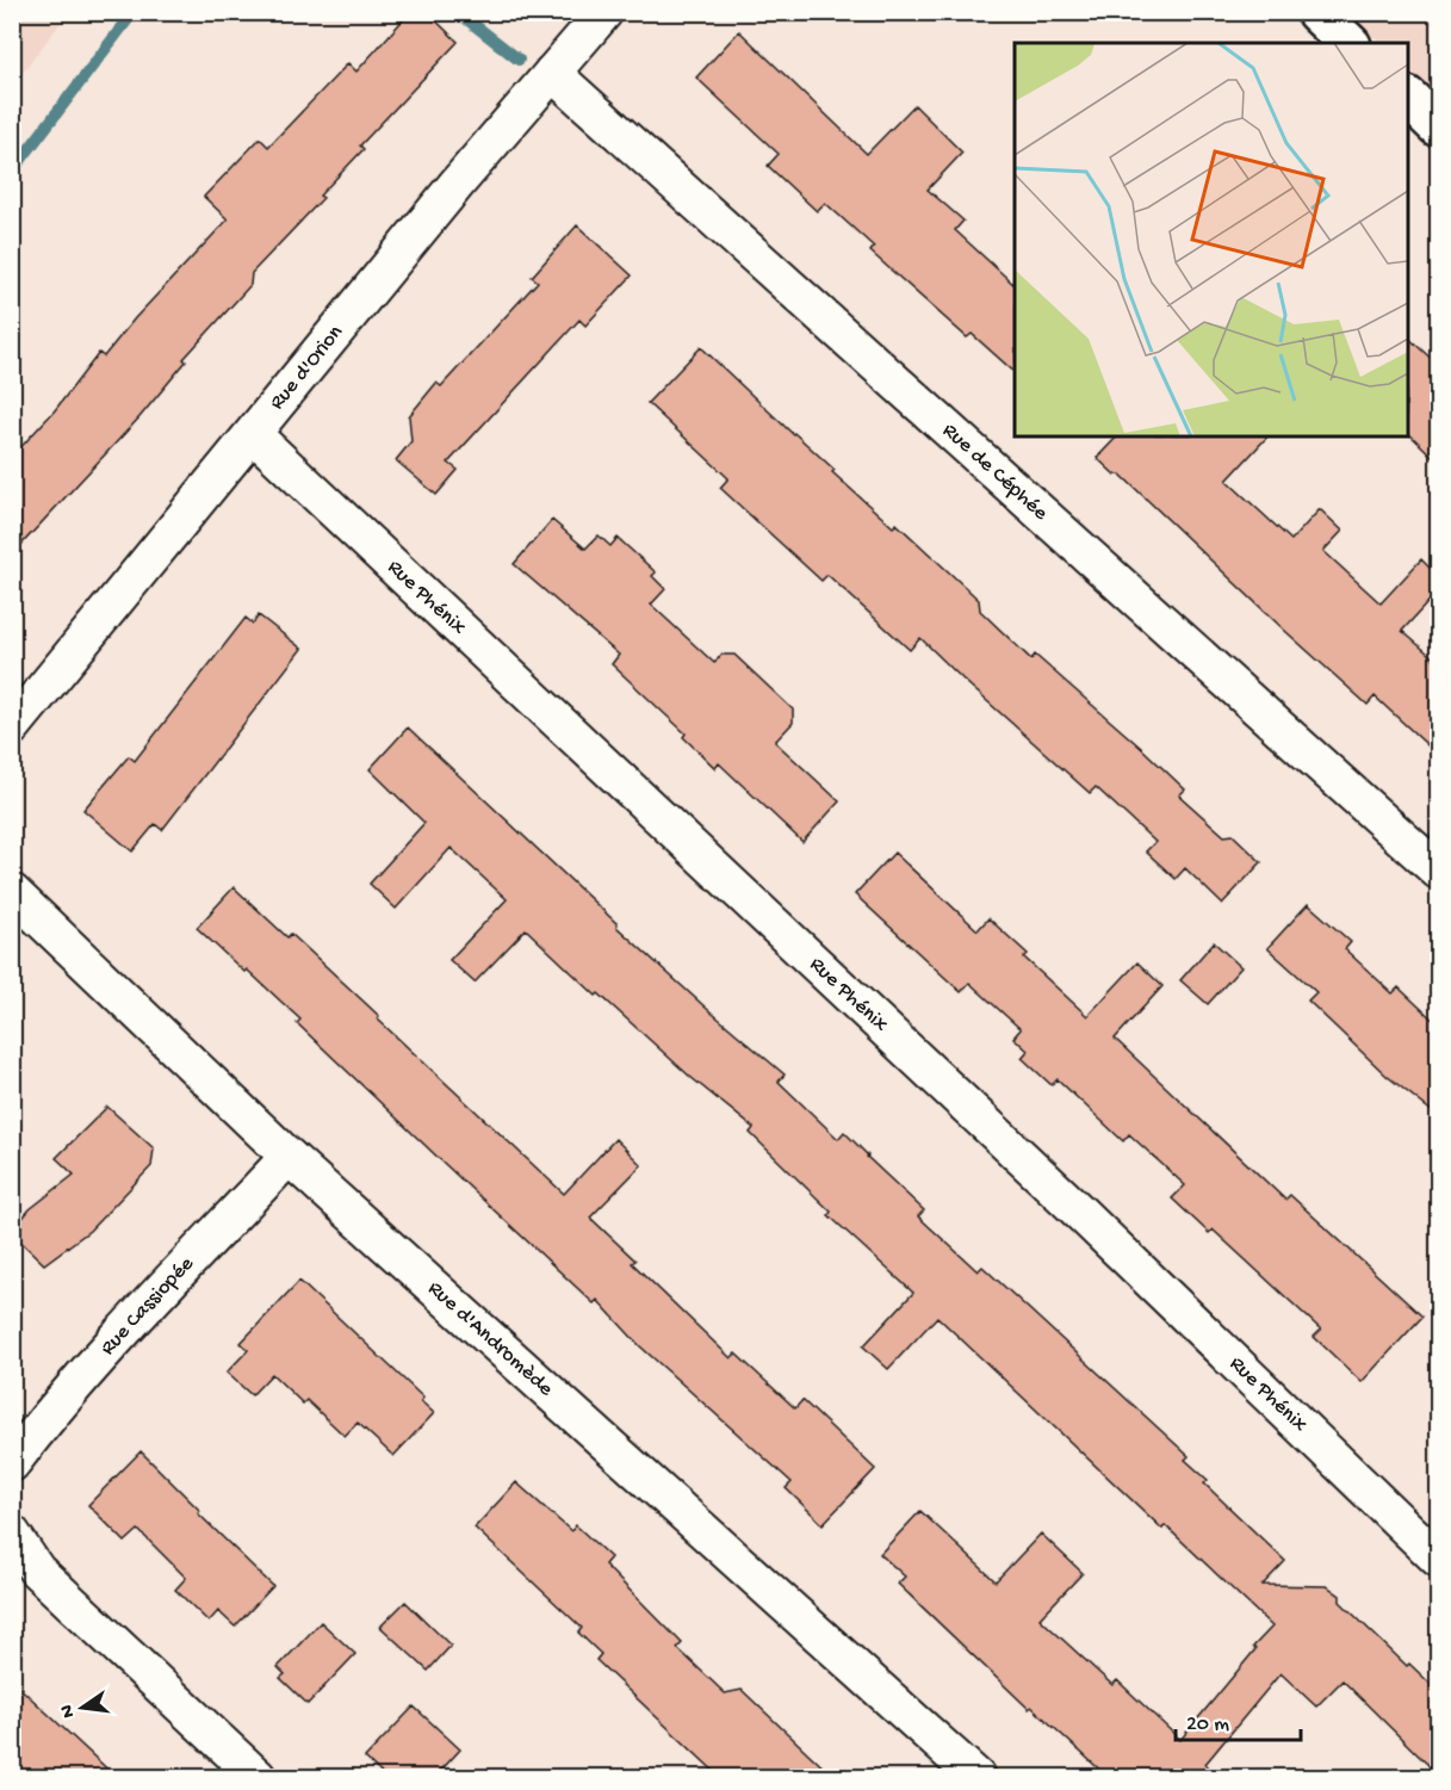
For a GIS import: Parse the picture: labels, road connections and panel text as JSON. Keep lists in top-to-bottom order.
{
  "streets": {
    "street": [
      "Rue d'Orion",
      "Rue de Céphée",
      "Rue Phénix",
      "Rue Cassiopée",
      "Rue d'Andromède"
    ]
  },
  "crossings": [
    ["Rue d'Orion", "Rue de Céphée"],
    ["Rue d'Orion", "Rue Phénix"],
    ["Rue Cassiopée", "Rue d'Andromède"]
  ],
  "scale_bar": "20 m",
  "north": "left"
}
